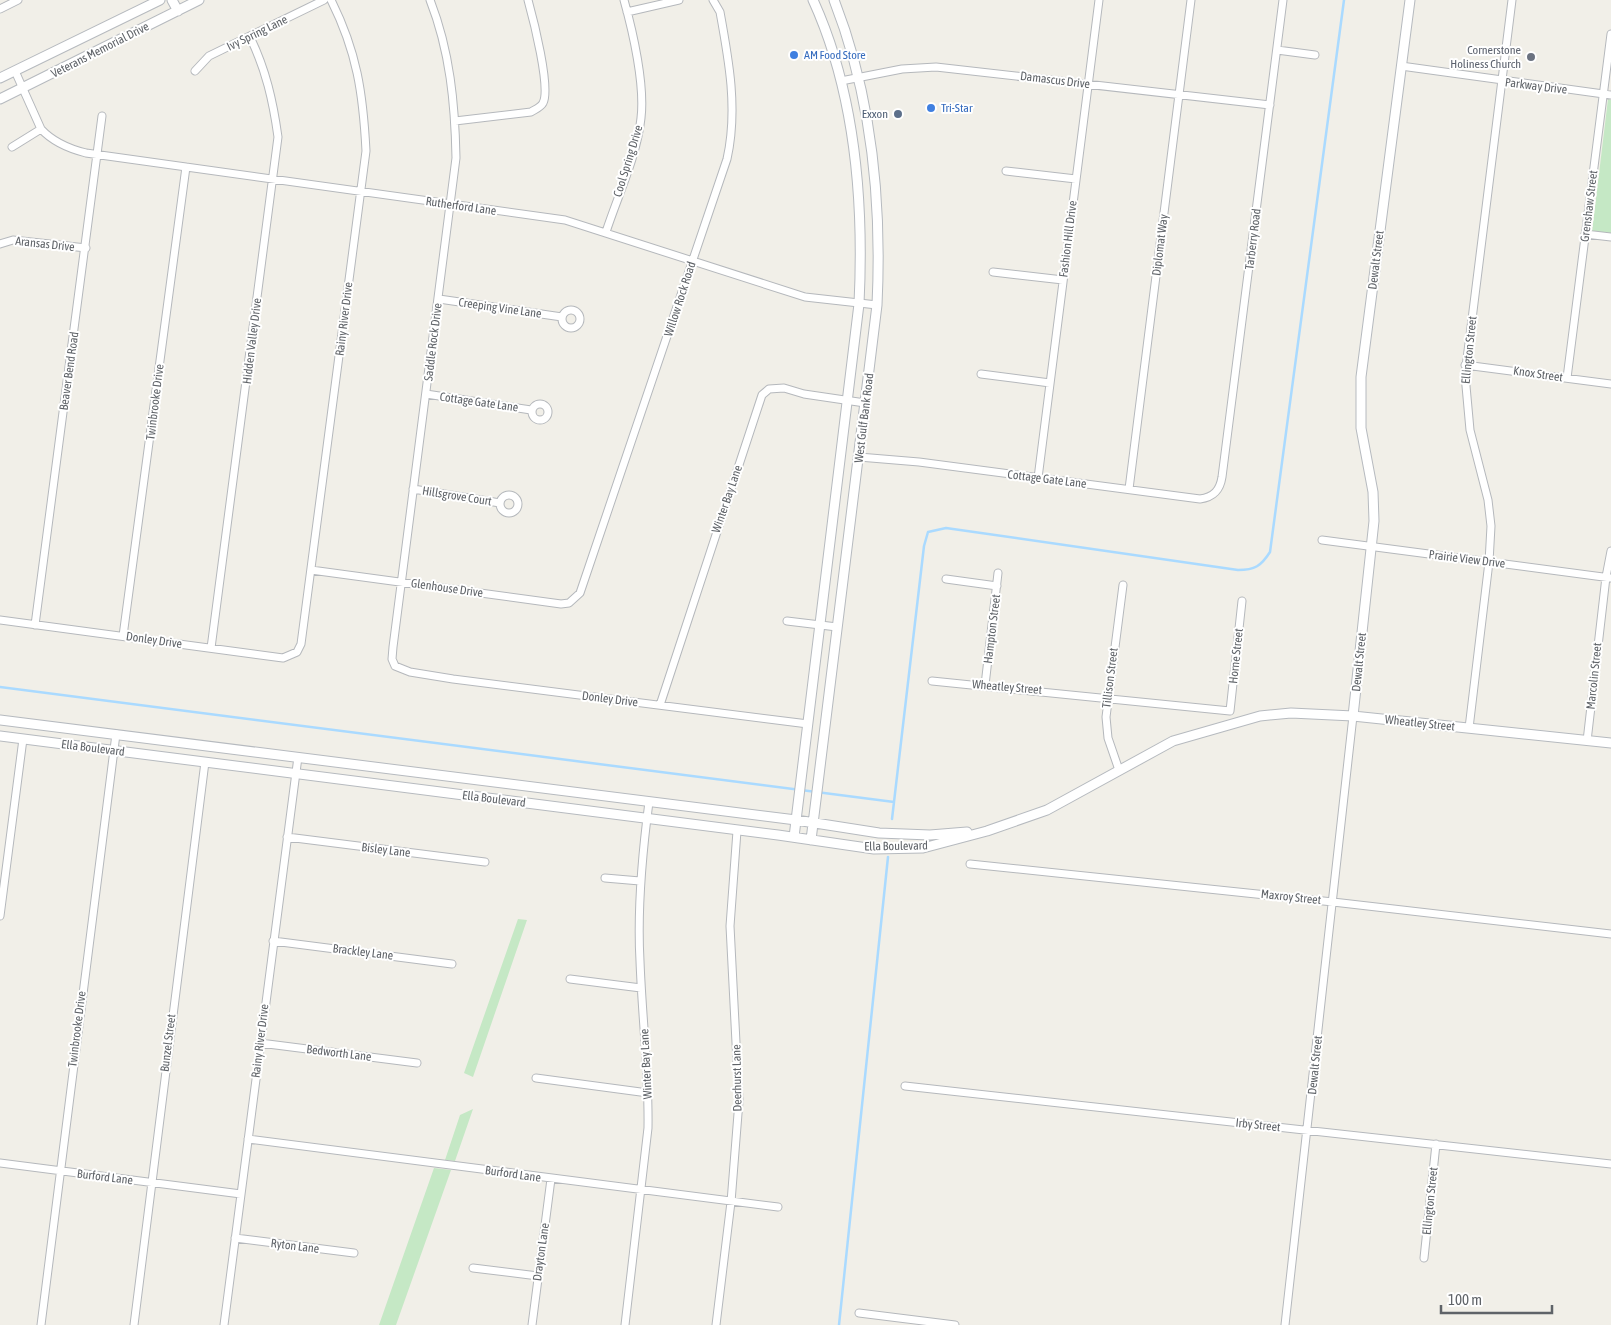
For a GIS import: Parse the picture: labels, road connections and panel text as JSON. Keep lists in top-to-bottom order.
{
  "streets": {
    "main road": [
      "Veterans Memorial Drive",
      "Dewalt Street",
      "West Gulf Bank Road",
      "Wheatley Street",
      "Ella Boulevard"
    ],
    "street": [
      "Ivy Spring Lane",
      "Damascus Drive",
      "Parkway Drive",
      "Cool Spring Drive",
      "Rutherford Lane",
      "Grenshaw Street",
      "Fashion Hill Drive",
      "Tarberry Road",
      "Aransas Drive",
      "Diplomat Way",
      "Willow Rock Road",
      "Creeping Vine Lane",
      "Rainy River Drive",
      "Hidden Valley Drive",
      "Saddle Rock Drive",
      "Ellington Street",
      "Beaver Bend Road",
      "Knox Street",
      "Twinbrooke Drive",
      "Cottage Gate Lane",
      "Hillsgrove Court",
      "Winter Bay Lane",
      "Prairie View Drive",
      "Glenhouse Drive",
      "Hampton Street",
      "Donley Drive",
      "Horne Street",
      "Marcolin Street",
      "Tillison Street",
      "Bisley Lane",
      "Maxroy Street",
      "Brackley Lane",
      "Bunzel Street",
      "Bedworth Lane",
      "Deerhurst Lane",
      "Irby Street",
      "Burford Lane",
      "Ryton Lane",
      "Drayton Lane"
    ]
  },
  "crossings": [
    ["Ivy Spring Lane", "Hidden Valley Drive"],
    ["Damascus Drive", "Fashion Hill Drive"],
    ["Damascus Drive", "Tarberry Road"],
    ["Damascus Drive", "Diplomat Way"],
    ["Damascus Drive", "West Gulf Bank Road"],
    ["Parkway Drive", "Grenshaw Street"],
    ["Parkway Drive", "Dewalt Street"],
    ["Parkway Drive", "Ellington Street"],
    ["Cool Spring Drive", "Rutherford Lane"],
    ["Rutherford Lane", "Willow Rock Road"],
    ["Rutherford Lane", "Rainy River Drive"],
    ["Rutherford Lane", "Hidden Valley Drive"],
    ["Rutherford Lane", "Saddle Rock Drive"],
    ["Rutherford Lane", "Beaver Bend Road"],
    ["Rutherford Lane", "Twinbrooke Drive"],
    ["Rutherford Lane", "West Gulf Bank Road"],
    ["Grenshaw Street", "Knox Street"],
    ["Fashion Hill Drive", "Cottage Gate Lane"],
    ["Tarberry Road", "Cottage Gate Lane"],
    ["Aransas Drive", "Beaver Bend Road"],
    ["Diplomat Way", "Cottage Gate Lane"],
    ["Dewalt Street", "Prairie View Drive"],
    ["Dewalt Street", "Wheatley Street"],
    ["Dewalt Street", "Maxroy Street"],
    ["Dewalt Street", "Irby Street"],
    ["Willow Rock Road", "Glenhouse Drive"],
    ["Creeping Vine Lane", "Saddle Rock Drive"],
    ["Rainy River Drive", "Glenhouse Drive"],
    ["Rainy River Drive", "Donley Drive"],
    ["Rainy River Drive", "Ella Boulevard"],
    ["Rainy River Drive", "Bisley Lane"],
    ["Rainy River Drive", "Brackley Lane"],
    ["Rainy River Drive", "Bedworth Lane"],
    ["Rainy River Drive", "Burford Lane"],
    ["Rainy River Drive", "Ryton Lane"],
    ["Hidden Valley Drive", "Donley Drive"],
    ["Saddle Rock Drive", "Cottage Gate Lane"],
    ["Saddle Rock Drive", "Hillsgrove Court"],
    ["Saddle Rock Drive", "Glenhouse Drive"],
    ["Saddle Rock Drive", "Donley Drive"],
    ["Ellington Street", "Knox Street"],
    ["Ellington Street", "Prairie View Drive"],
    ["Ellington Street", "Wheatley Street"],
    ["Ellington Street", "Irby Street"],
    ["Beaver Bend Road", "Donley Drive"],
    ["Twinbrooke Drive", "Donley Drive"],
    ["Twinbrooke Drive", "Ella Boulevard"],
    ["Twinbrooke Drive", "Burford Lane"],
    ["Cottage Gate Lane", "West Gulf Bank Road"],
    ["West Gulf Bank Road", "Winter Bay Lane"],
    ["West Gulf Bank Road", "Donley Drive"],
    ["West Gulf Bank Road", "Ella Boulevard"],
    ["Winter Bay Lane", "Donley Drive"],
    ["Winter Bay Lane", "Ella Boulevard"],
    ["Winter Bay Lane", "Burford Lane"],
    ["Prairie View Drive", "Marcolin Street"],
    ["Hampton Street", "Wheatley Street"],
    ["Horne Street", "Wheatley Street"],
    ["Marcolin Street", "Wheatley Street"],
    ["Tillison Street", "Wheatley Street"],
    ["Tillison Street", "Ella Boulevard"],
    ["Wheatley Street", "Ella Boulevard"],
    ["Ella Boulevard", "Bunzel Street"],
    ["Ella Boulevard", "Deerhurst Lane"],
    ["Bunzel Street", "Burford Lane"],
    ["Deerhurst Lane", "Burford Lane"],
    ["Burford Lane", "Drayton Lane"]
  ],
  "places": [
    "AM Food Store",
    "Cornerstone Holiness Church",
    "Tri-Star",
    "Exxon"
  ],
  "scale_bar": "100 m"
}
